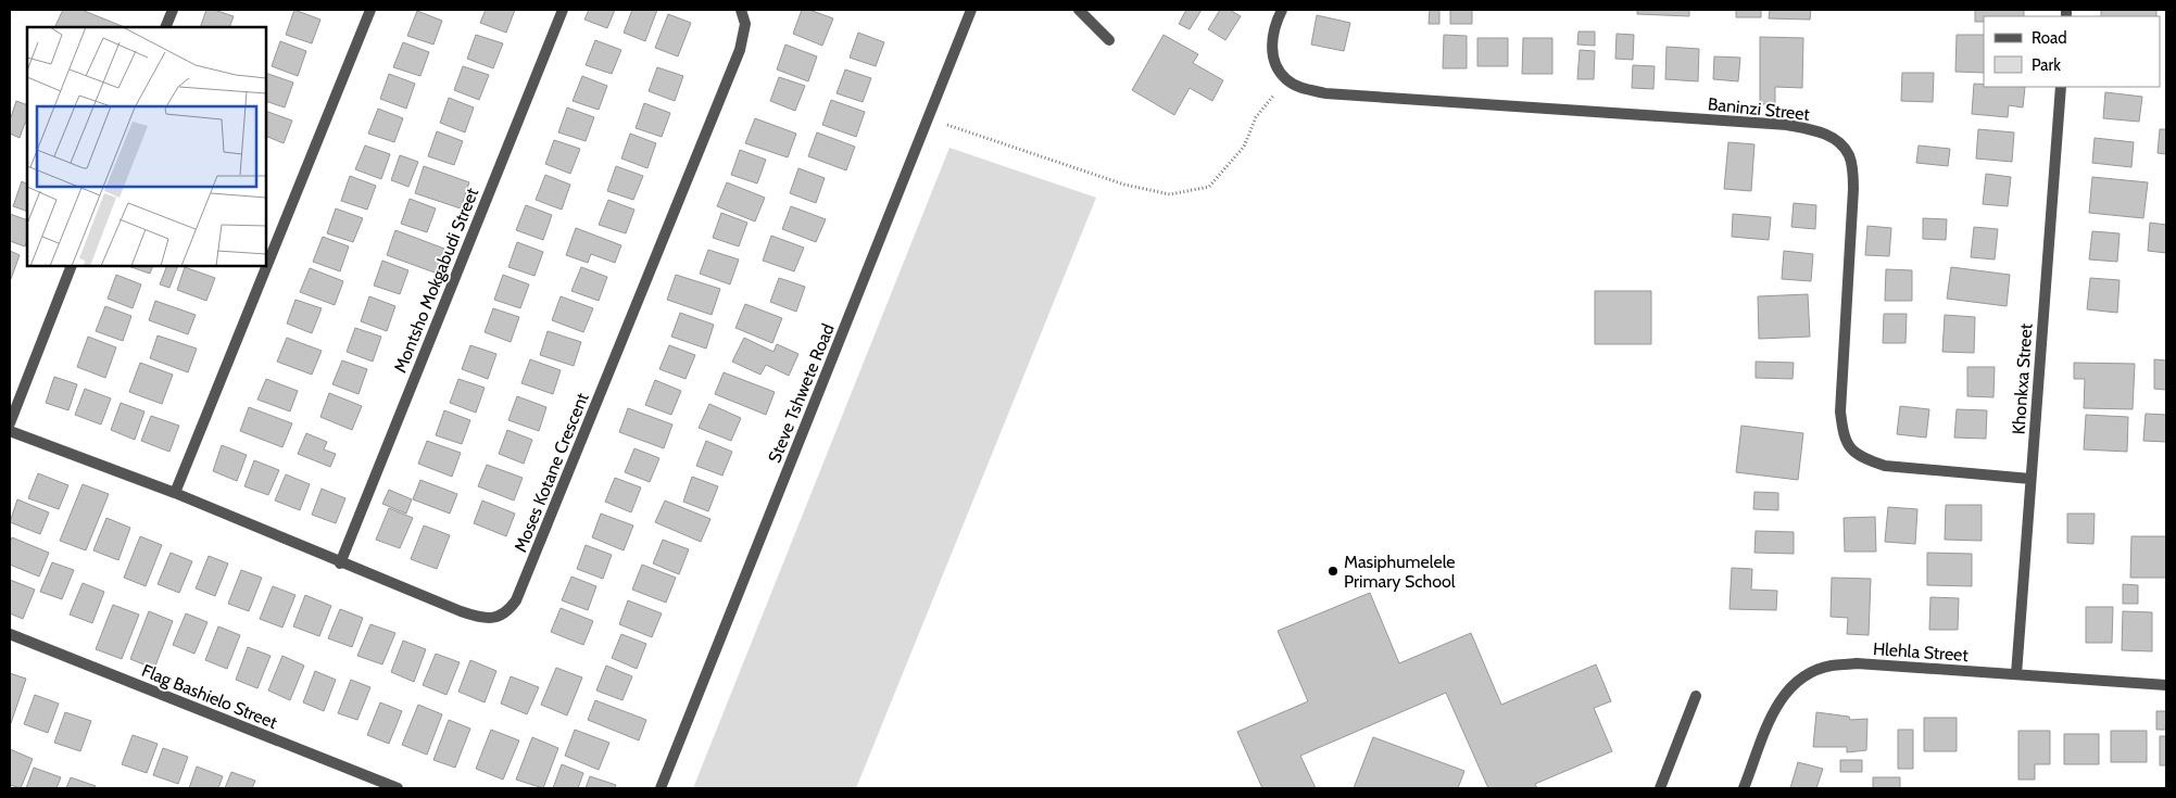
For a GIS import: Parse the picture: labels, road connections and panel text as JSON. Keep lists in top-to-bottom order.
{
  "streets": {
    "street": [
      "Baninzi Street",
      "Montsho Mokgabudi Street",
      "Khonkxa Street",
      "Steve Tshwete Road",
      "Moses Kotane Crescent",
      "Hlehla Street",
      "Flag Bashielo Street"
    ]
  },
  "crossings": [
    ["Baninzi Street", "Khonkxa Street"],
    ["Montsho Mokgabudi Street", "Moses Kotane Crescent"],
    ["Khonkxa Street", "Hlehla Street"]
  ],
  "places": ["Masiphumelele Primary School"],
  "legend": ["Road", "Park"]
}
